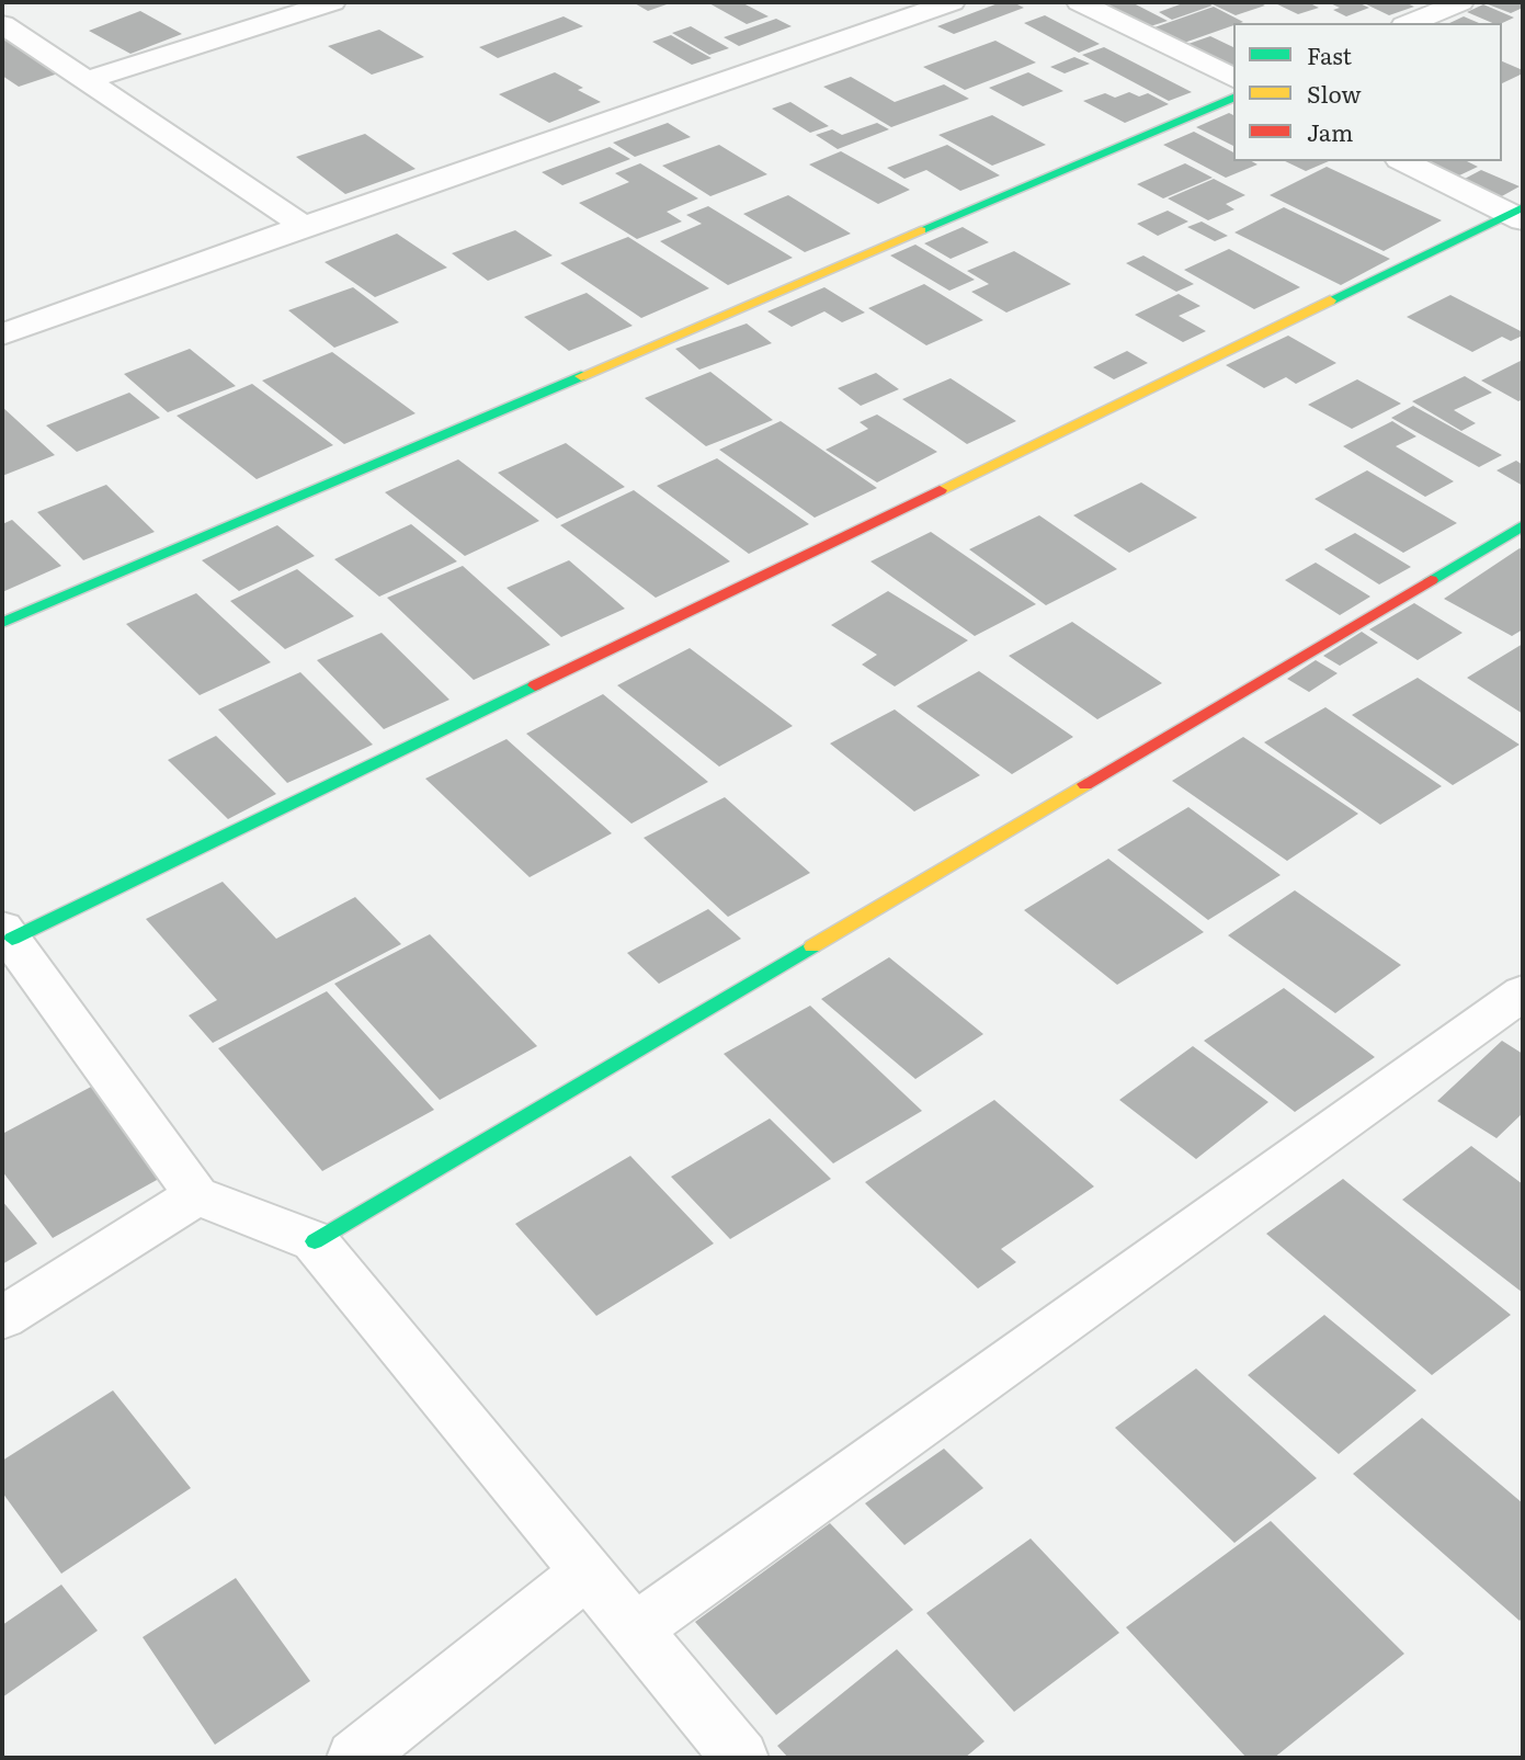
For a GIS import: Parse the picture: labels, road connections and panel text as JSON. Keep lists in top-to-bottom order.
{
  "legend": ["Fast", "Slow", "Jam"]
}
